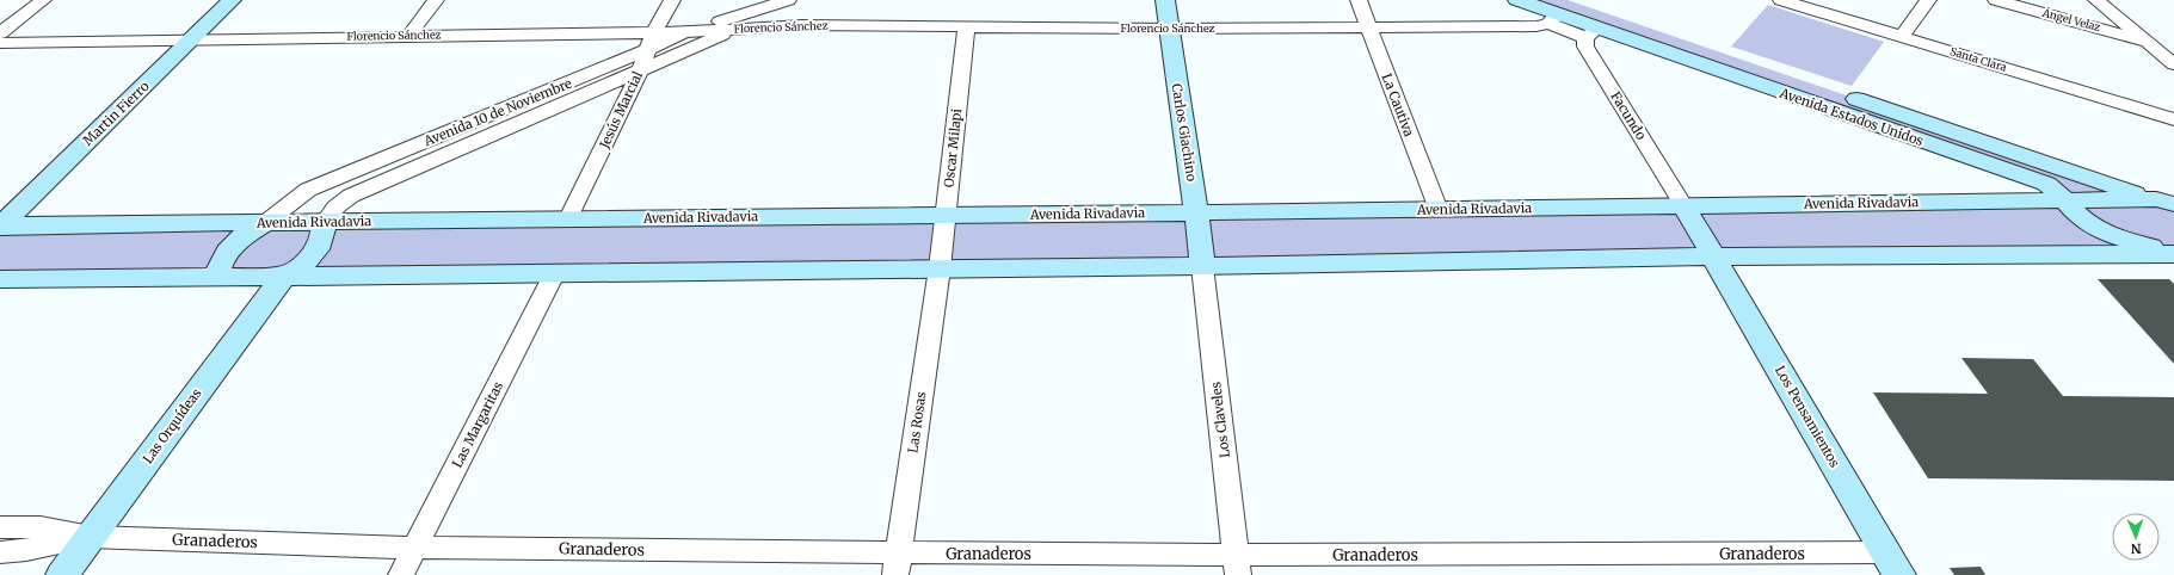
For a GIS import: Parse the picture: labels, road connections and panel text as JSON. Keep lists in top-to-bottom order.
{
  "streets": {
    "main road": [
      "Martin Fierro",
      "Avenida Estados Unidos",
      "Carlos Giachino",
      "Avenida Rivadavia",
      "Los Pensamientos",
      "Las Orquídeas"
    ],
    "street": [
      "Ángel Velaz",
      "Florencio Sánchez",
      "Santa Clara",
      "La Cautiva",
      "Jesús Marcial",
      "Avenida 10 de Noviembre",
      "Facundo",
      "Oscar Milapi",
      "Los Claveles",
      "Las Rosas",
      "Las Margaritas",
      "Granaderos"
    ]
  },
  "crossings": [
    ["Florencio Sánchez", "La Cautiva"],
    ["Florencio Sánchez", "Jesús Marcial"],
    ["Florencio Sánchez", "Avenida 10 de Noviembre"],
    ["Florencio Sánchez", "Martin Fierro"],
    ["Florencio Sánchez", "Avenida Estados Unidos"],
    ["Florencio Sánchez", "Carlos Giachino"],
    ["Florencio Sánchez", "Oscar Milapi"],
    ["La Cautiva", "Avenida Rivadavia"],
    ["Jesús Marcial", "Avenida 10 de Noviembre"],
    ["Jesús Marcial", "Avenida Rivadavia"],
    ["Avenida 10 de Noviembre", "Avenida Rivadavia"],
    ["Martin Fierro", "Avenida Rivadavia"],
    ["Facundo", "Avenida Estados Unidos"],
    ["Facundo", "Avenida Rivadavia"],
    ["Facundo", "Los Pensamientos"],
    ["Avenida Estados Unidos", "Avenida Rivadavia"],
    ["Carlos Giachino", "Avenida Rivadavia"],
    ["Carlos Giachino", "Los Claveles"],
    ["Oscar Milapi", "Avenida Rivadavia"],
    ["Oscar Milapi", "Las Rosas"],
    ["Avenida Rivadavia", "Los Pensamientos"],
    ["Los Pensamientos", "Granaderos"],
    ["Los Claveles", "Granaderos"],
    ["Las Rosas", "Granaderos"],
    ["Las Margaritas", "Granaderos"],
    ["Las Orquídeas", "Granaderos"]
  ],
  "north": "bottom"
}
